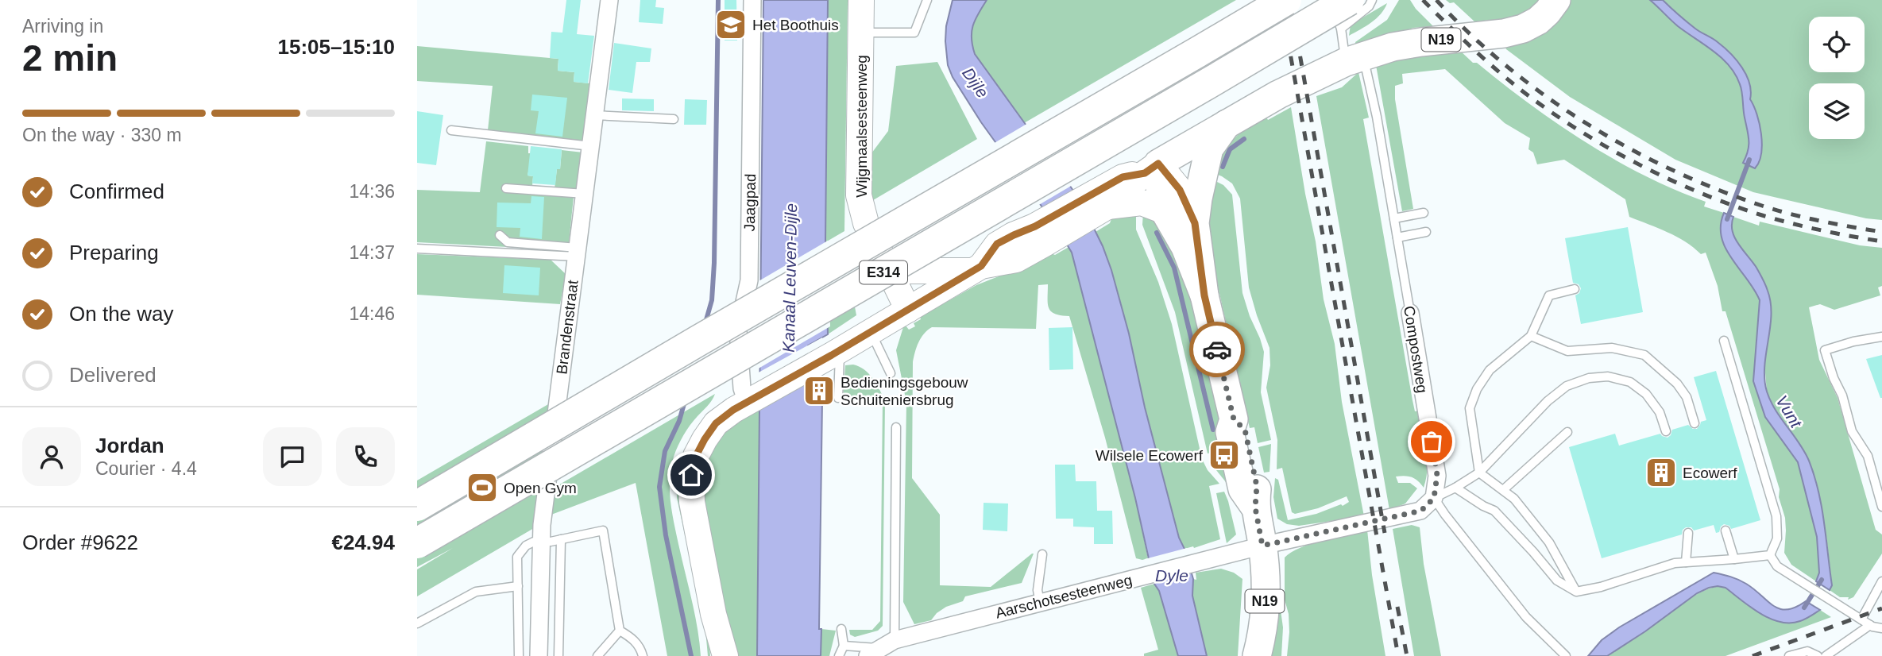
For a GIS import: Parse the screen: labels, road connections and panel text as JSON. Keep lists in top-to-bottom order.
{
  "streets": {
    "highway": ["E314"],
    "main road": ["N19"],
    "street": [
      "Wijgmaalsesteenweg",
      "Jaagpad",
      "Brandenstraat",
      "Compostweg",
      "Aarschotsesteenweg"
    ]
  },
  "crossings": [
    ["N19", "Compostweg"],
    ["N19", "Aarschotsesteenweg"],
    ["E314", "Compostweg"]
  ],
  "water": [
    "Dijle",
    "Kanaal Leuven-Dijle",
    "Vunt",
    "Dyle"
  ],
  "places": {
    "school or university": ["Het Boothuis"],
    "building": ["Bedieningsgebouw Schuiteniersbrug", "Ecowerf"],
    "bus stop": ["Wilsele Ecowerf"],
    "sports": ["Open Gym"]
  },
  "page": {
    "heading": ["2 min", "Arriving in", "15:05–15:10"],
    "panel": [
      "Jordan",
      "Courier · 4.4",
      "Order #9622",
      "€24.94"
    ],
    "bar": "On the way · 330 m",
    "list": [
      ["Confirmed", "14:36"],
      ["Preparing", "14:37"],
      ["On the way", "14:46"],
      "Delivered"
    ]
  }
}
